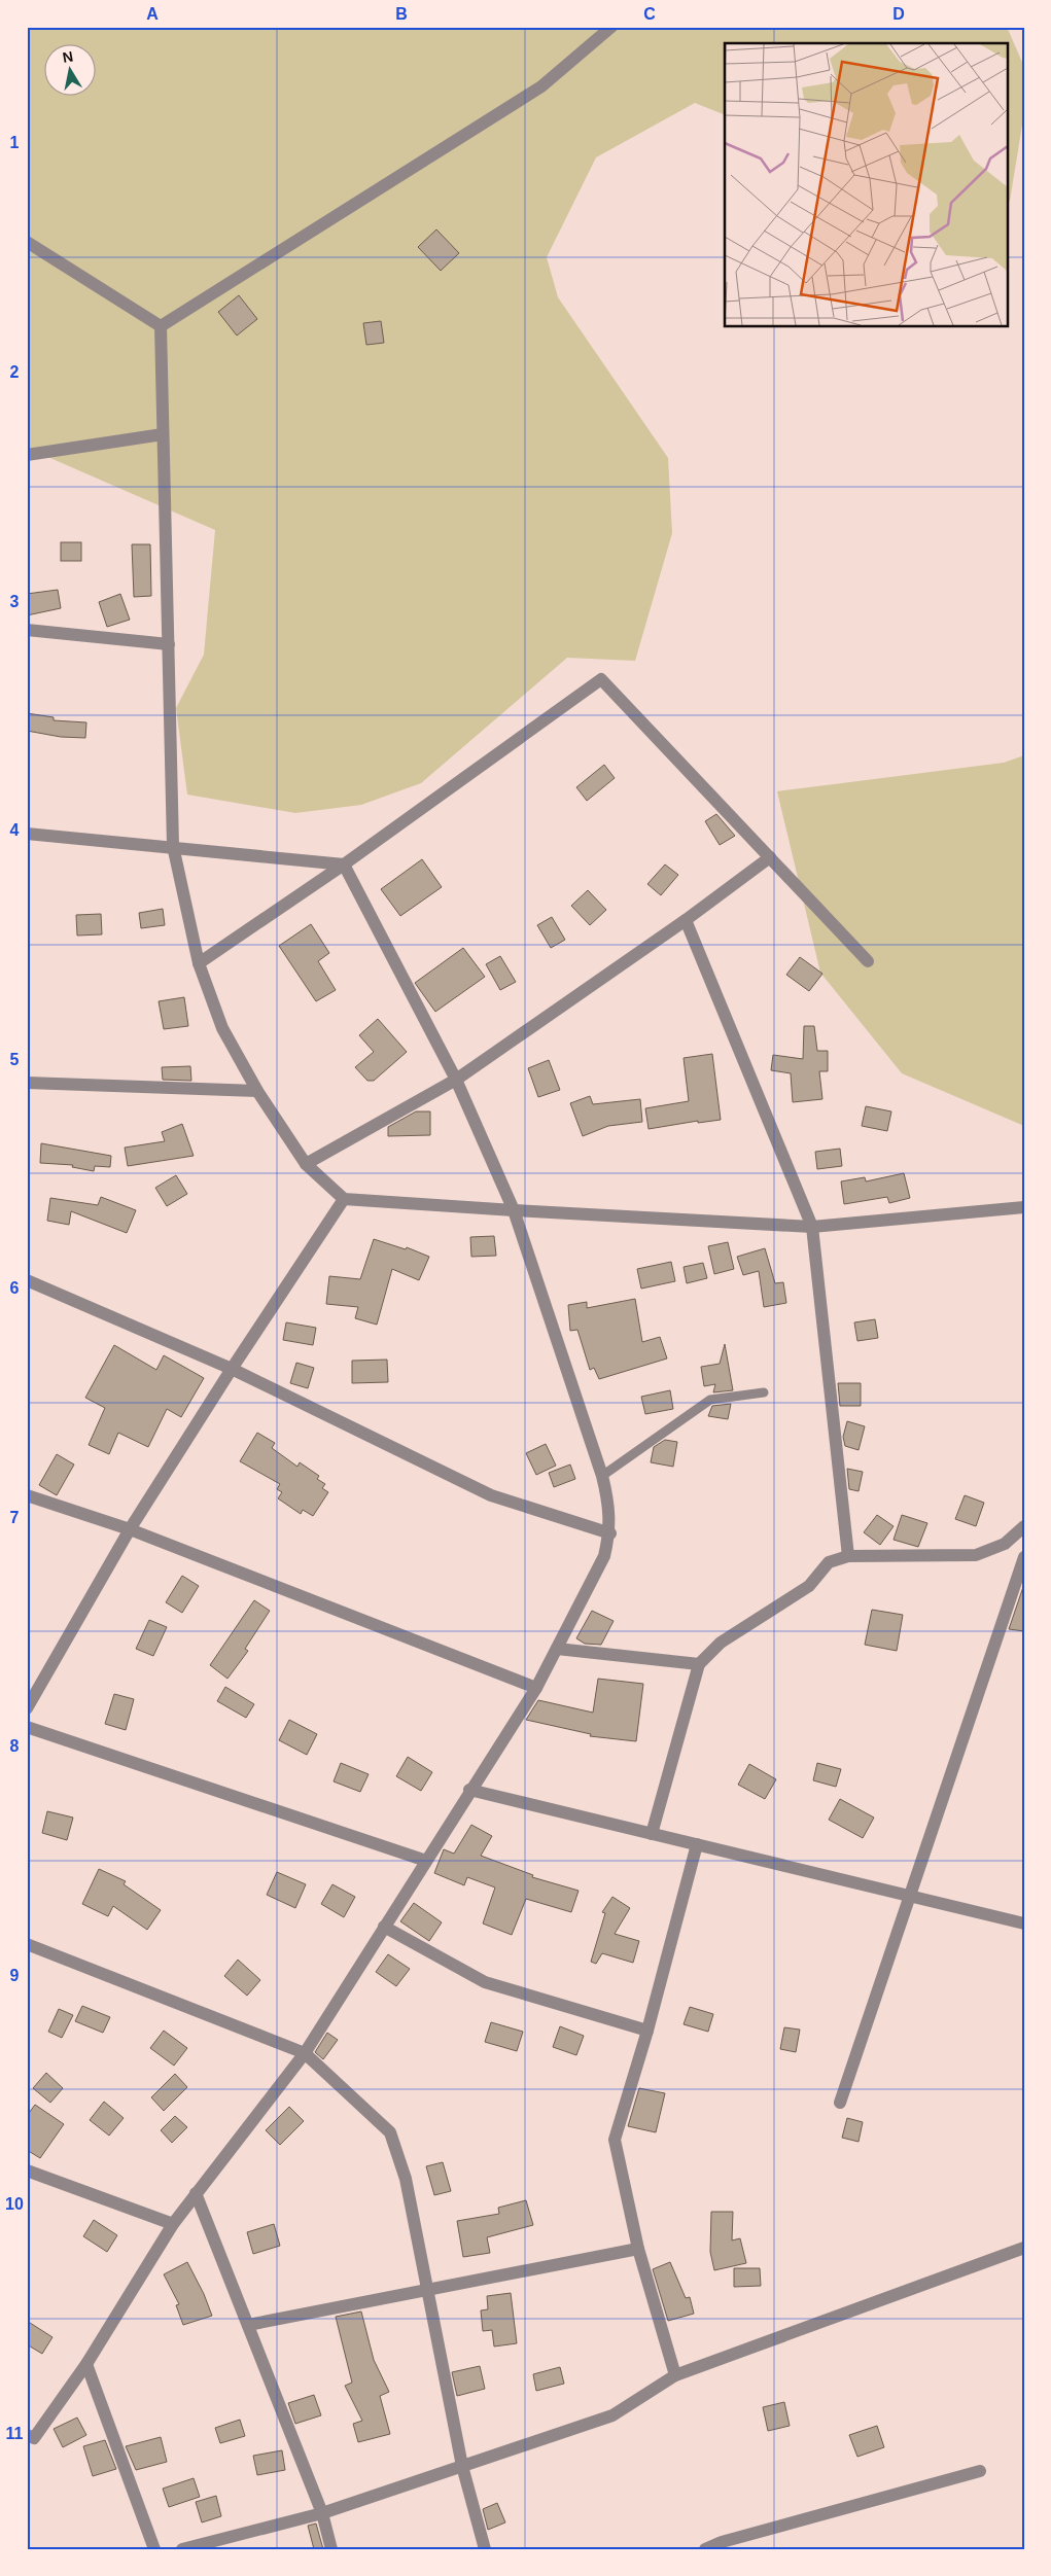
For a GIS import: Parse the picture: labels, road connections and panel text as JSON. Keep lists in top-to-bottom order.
{
  "north": "top",
  "grid": {
    "columns": [
      "A",
      "B",
      "C",
      "D"
    ],
    "rows": [
      "1",
      "2",
      "3",
      "4",
      "5",
      "6",
      "7",
      "8",
      "9",
      "10",
      "11"
    ]
  }
}
